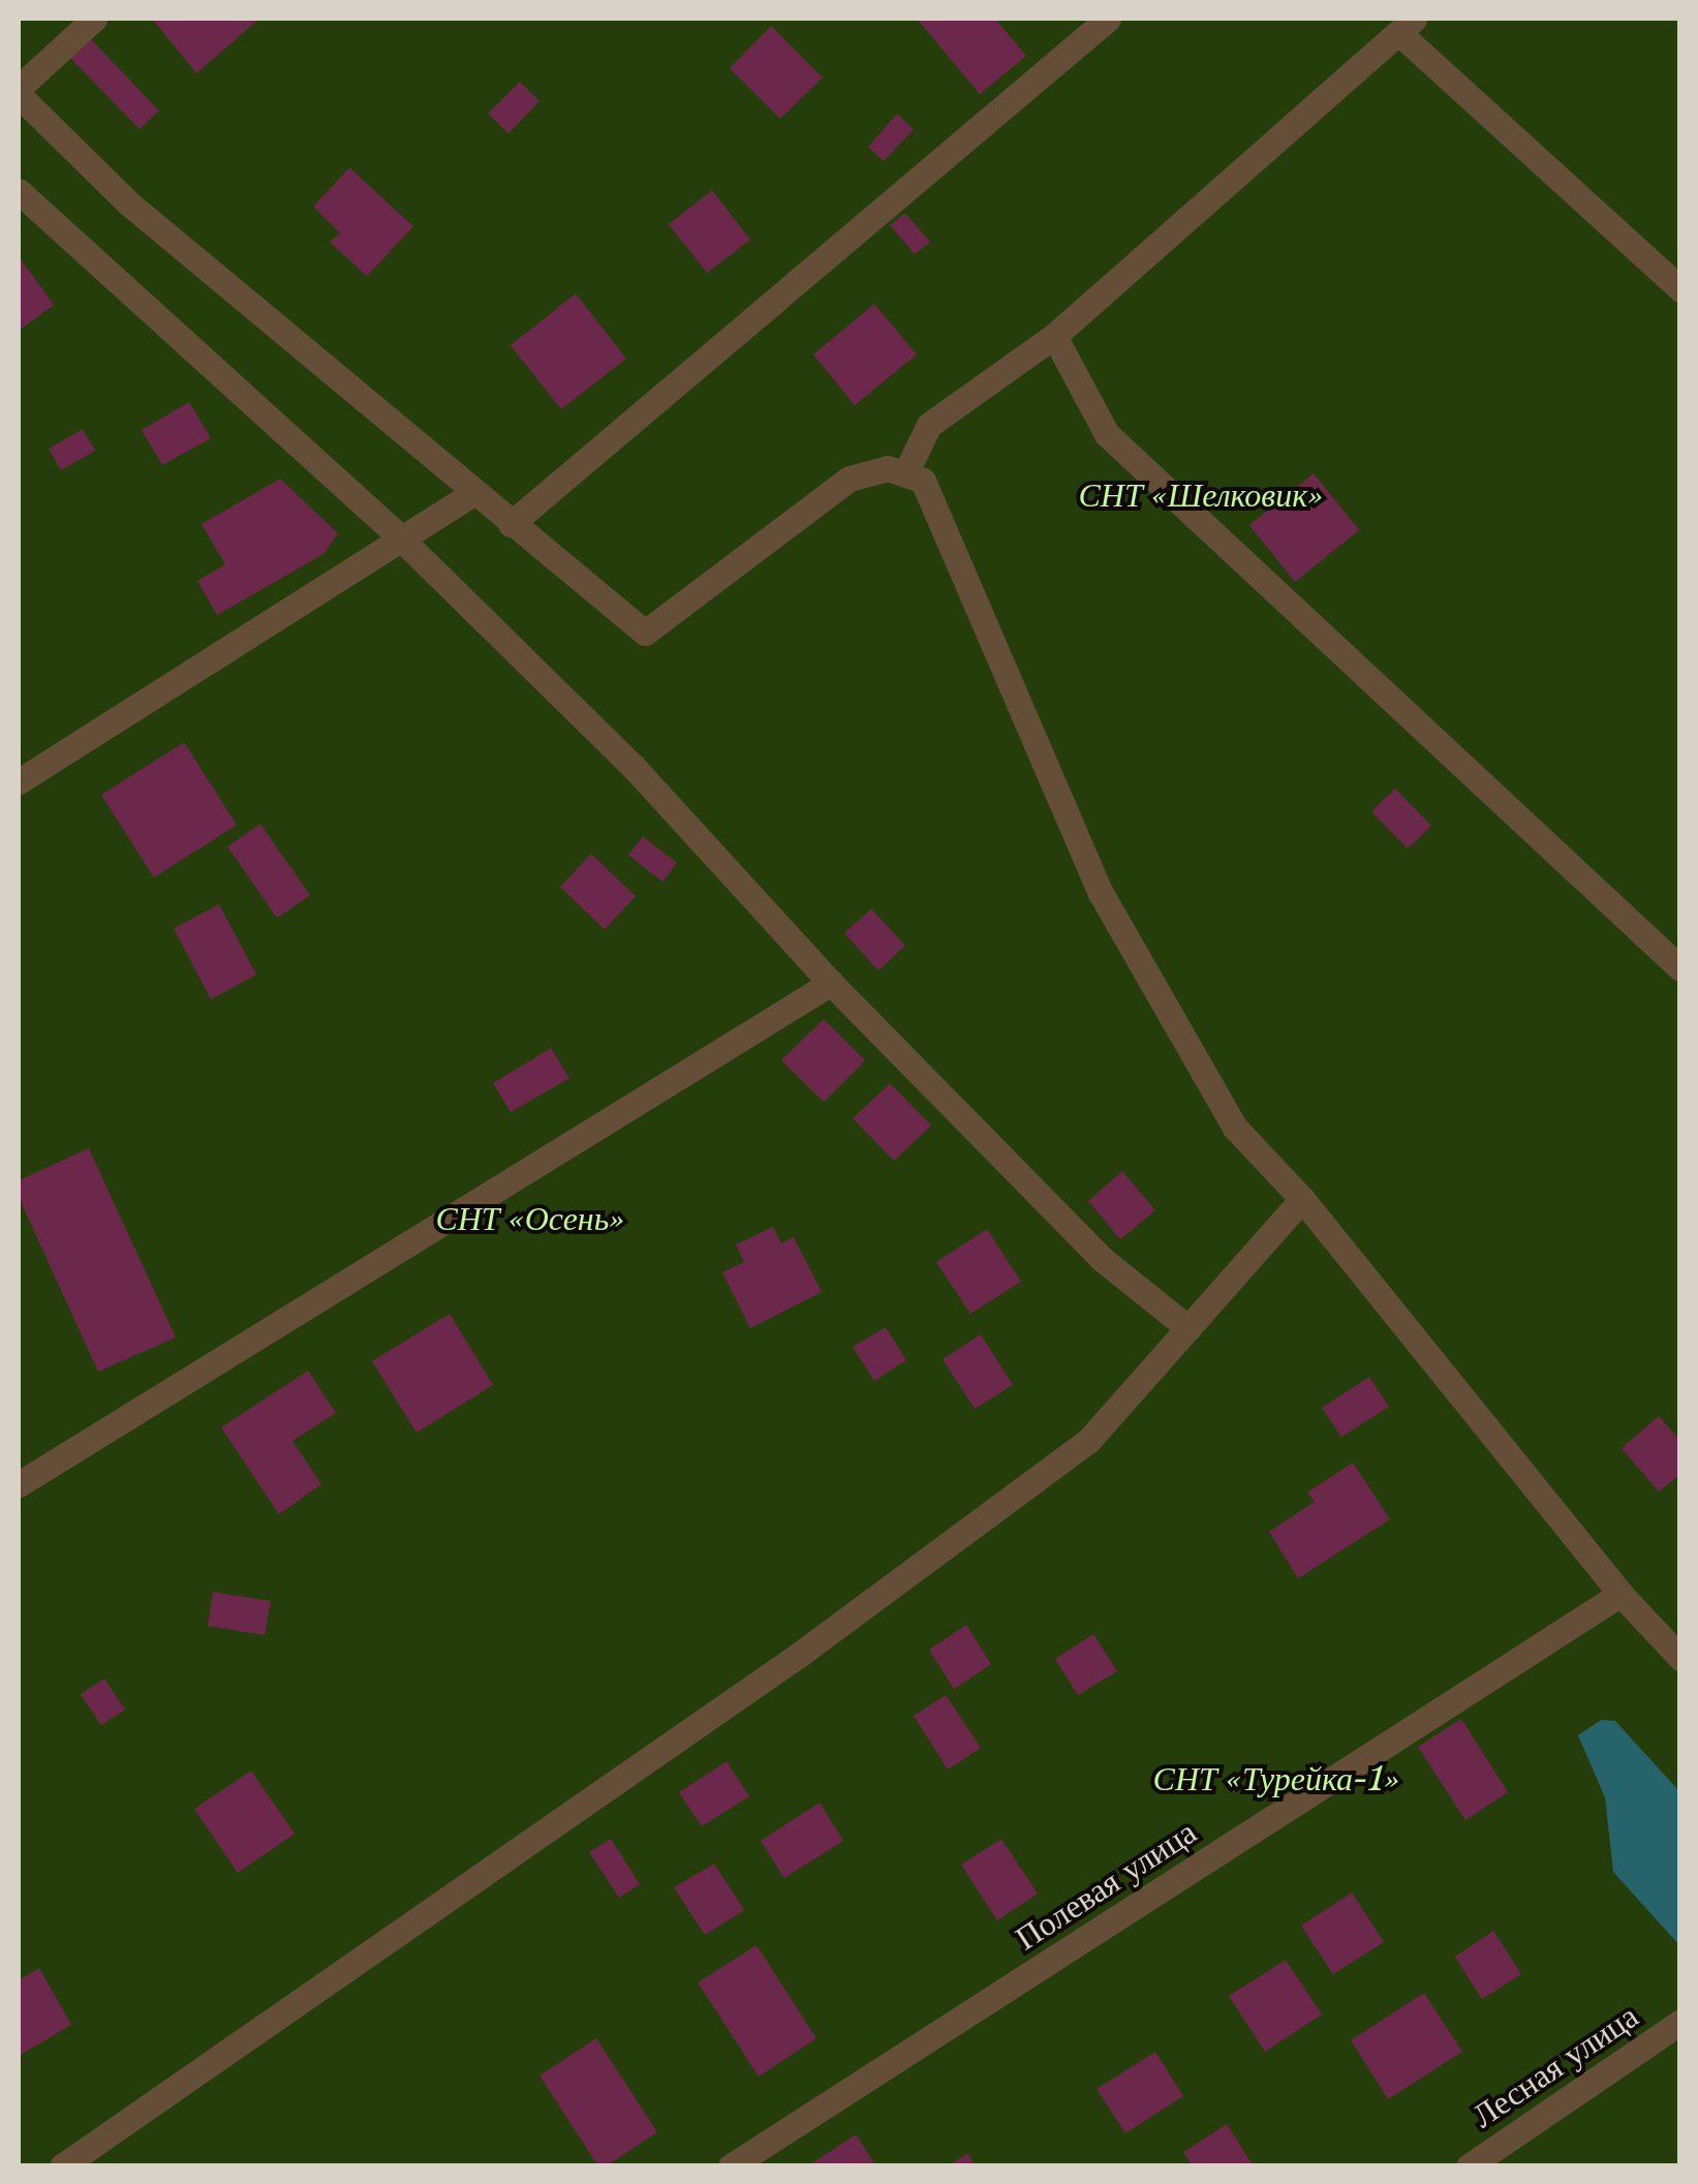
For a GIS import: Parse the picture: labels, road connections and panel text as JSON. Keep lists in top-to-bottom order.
{
  "streets": {
    "street": ["Полевая улица", "Лесная улица"]
  },
  "parks": ["СНТ «Шелковик»", "СНТ «Осень»", "СНТ «Турейка-1»"]
}
